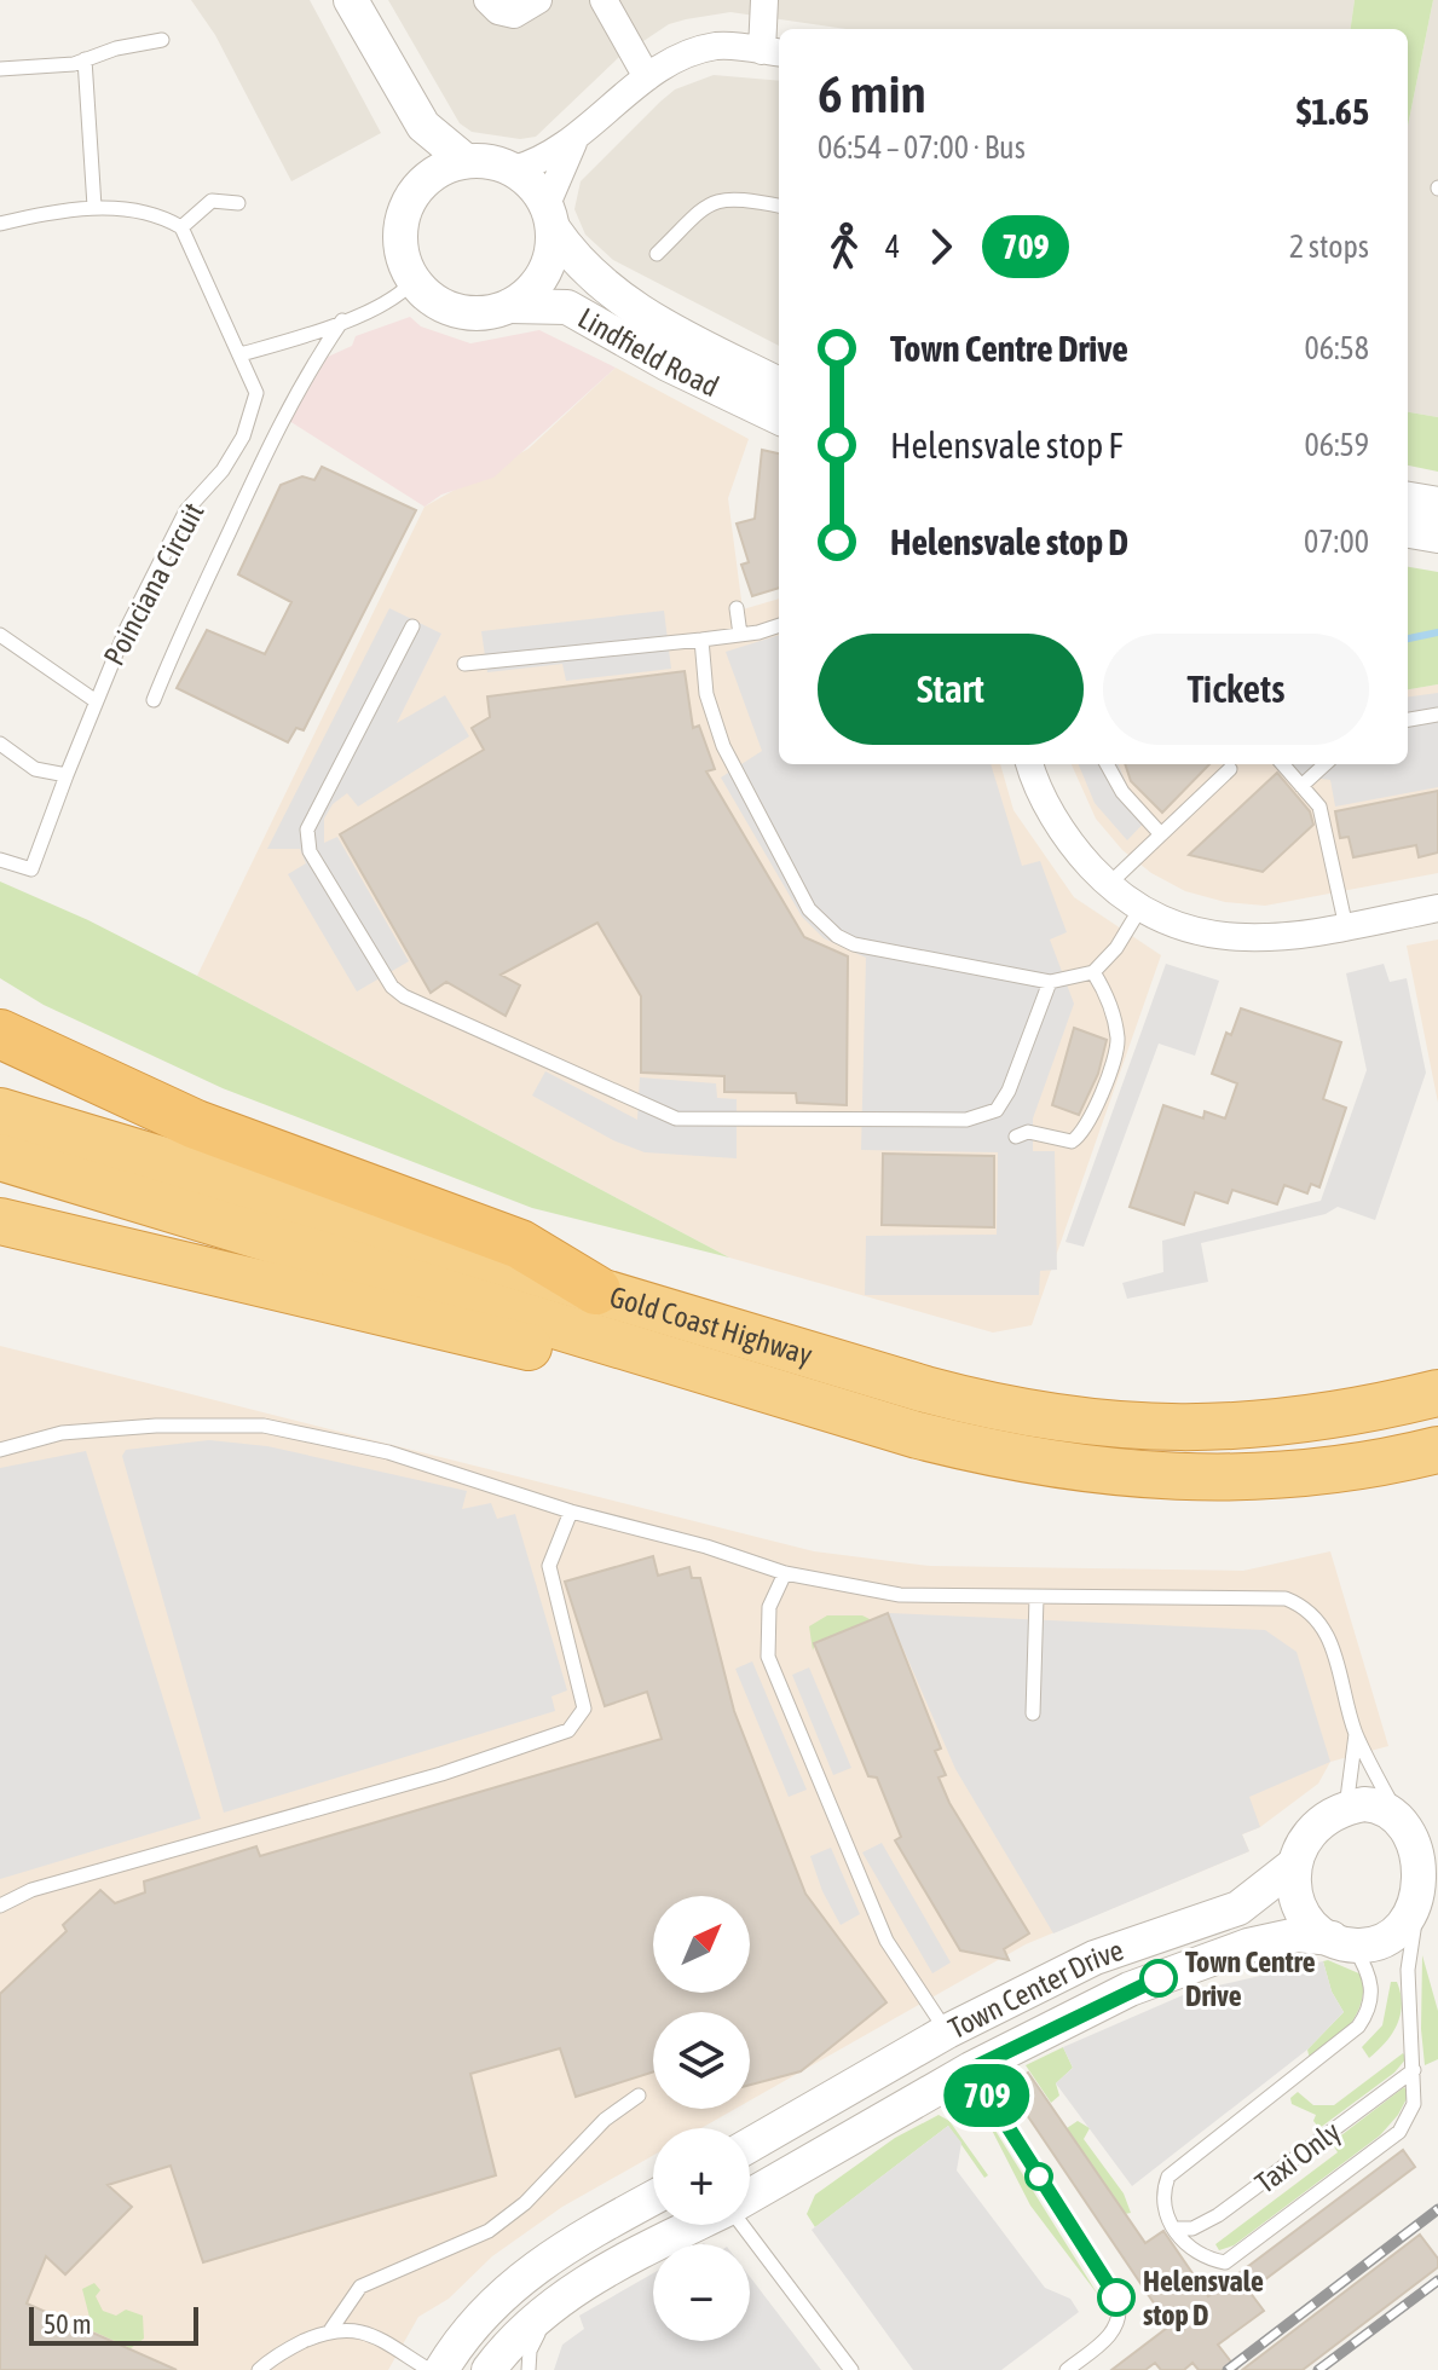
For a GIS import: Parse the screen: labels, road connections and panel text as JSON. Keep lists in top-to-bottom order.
{
  "streets": {
    "highway": ["Gold Coast Highway"],
    "street": ["Lindfield Road", "Town Center Drive"],
    "lane": ["Poinciana Circuit", "Taxi Only"]
  },
  "places": ["Town Centre Drive", "Helensvale stop D"],
  "lines": ["bus line 709"],
  "scale_bar": "50 m",
  "north": "top right",
  "page": {
    "on_map": "709",
    "heading": ["6 min", "06:54 – 07:00 · Bus", "$1.65"],
    "legs": ["4", "709", "2 stops"],
    "list": [
      {
        "name": "Town Centre Drive",
        "value": "06:58"
      },
      {
        "name": "Helensvale stop F",
        "value": "06:59"
      },
      {
        "name": "Helensvale stop D",
        "value": "07:00"
      }
    ],
    "buttons": ["Start", "Tickets"],
    "map_buttons": ["+", "−"],
    "scale": "50 m"
  }
}
